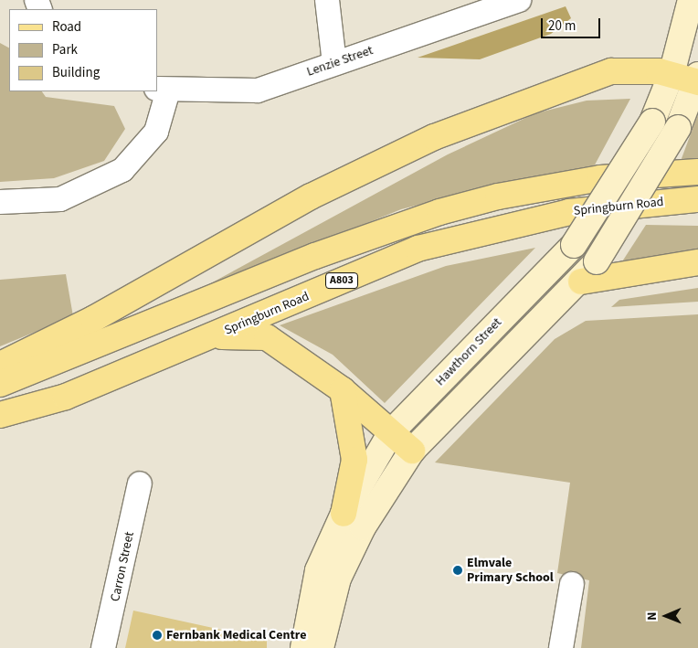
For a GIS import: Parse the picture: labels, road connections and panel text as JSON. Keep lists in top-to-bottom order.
{
  "streets": {
    "main road": ["Springburn Road", "A803", "Hawthorn Street"],
    "street": ["Lenzie Street", "Carron Street"]
  },
  "crossings": [
    ["Springburn Road", "A803"],
    ["A803", "Hawthorn Street"]
  ],
  "places": ["Elmvale Primary School", "Fernbank Medical Centre"],
  "legend": ["Road", "Park", "Building"],
  "scale_bar": "20 m",
  "north": "left"
}
